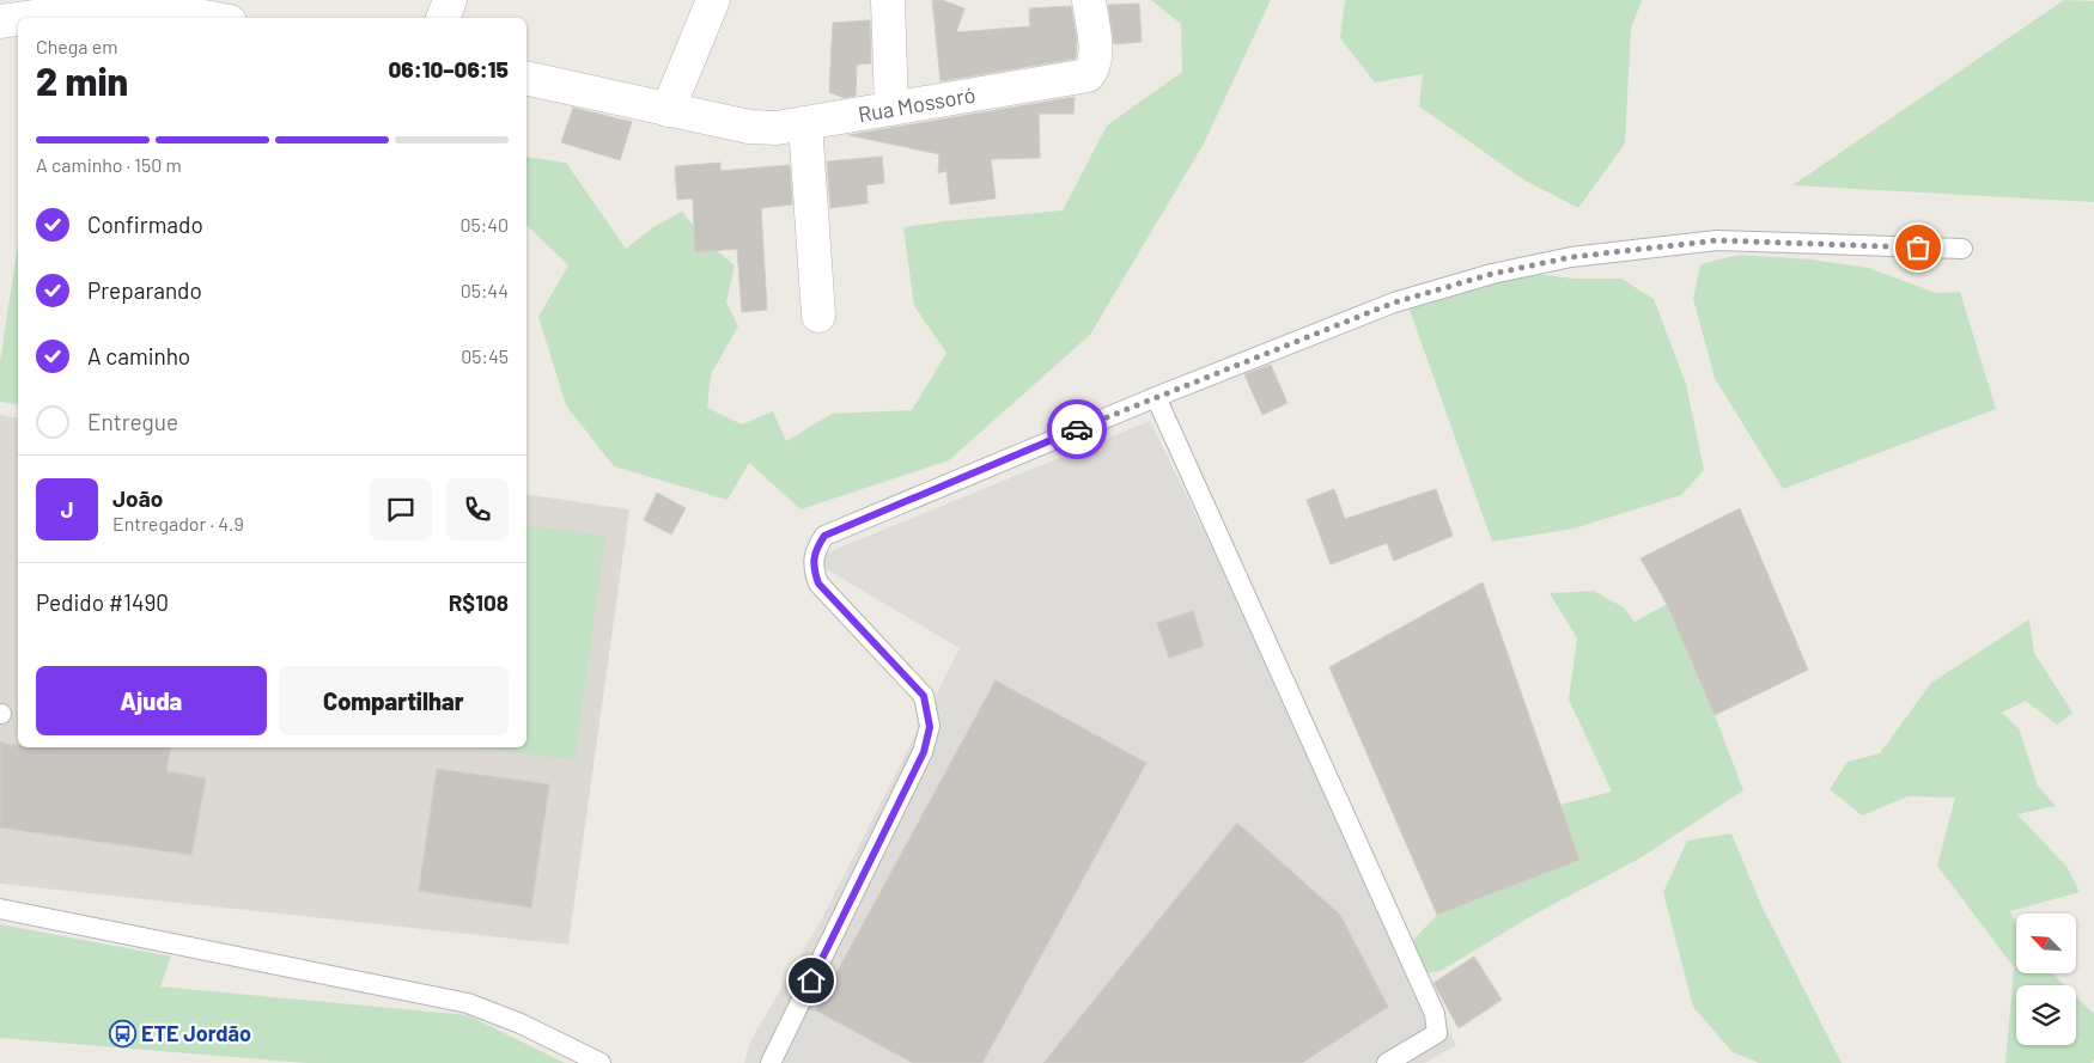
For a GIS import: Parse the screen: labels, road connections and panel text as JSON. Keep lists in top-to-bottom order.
{
  "streets": {
    "street": ["Rua Mossoró"]
  },
  "places": {
    "bus stop": ["ETE Jordão"]
  },
  "north": "top left",
  "page": {
    "heading": ["2 min", "Chega em", "06:10–06:15"],
    "panel": [
      "João",
      "Entregador · 4.9",
      "Pedido #1490",
      "R$108"
    ],
    "bar": "A caminho · 150 m",
    "list": [
      ["Confirmado", "05:40"],
      ["Preparando", "05:44"],
      ["A caminho", "05:45"],
      "Entregue"
    ],
    "round": "J",
    "buttons": ["Ajuda", "Compartilhar"]
  }
}
